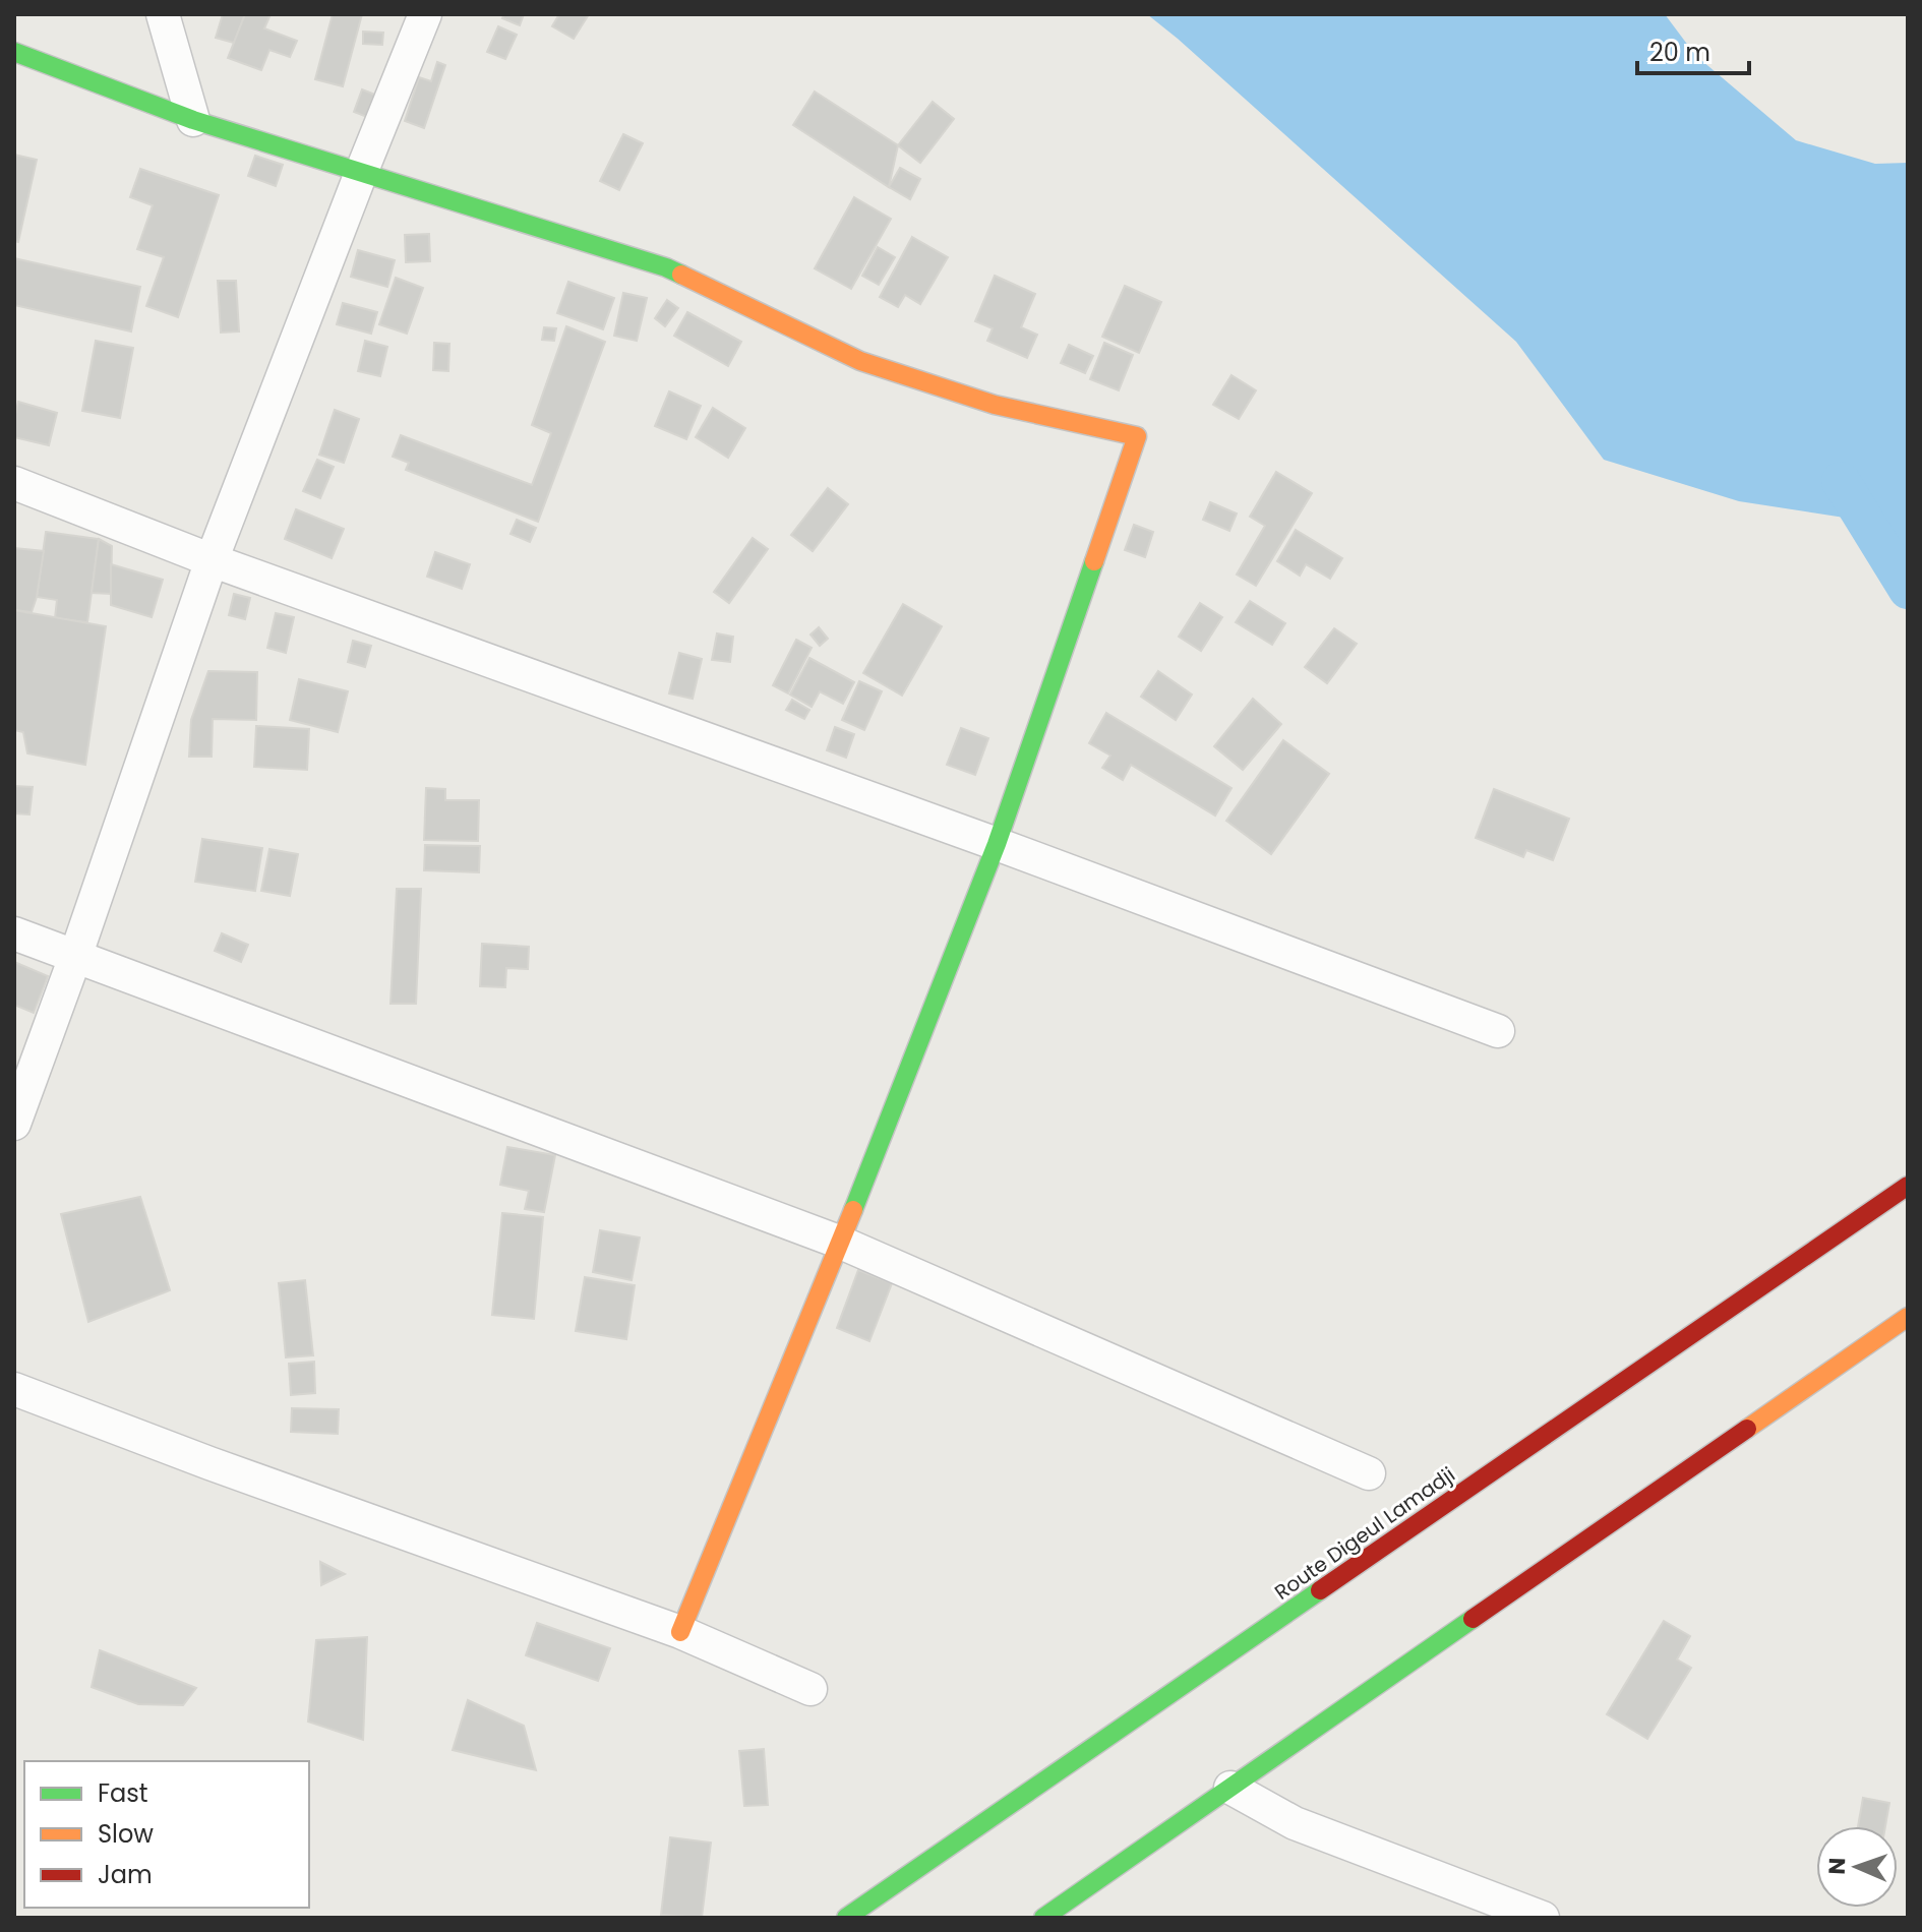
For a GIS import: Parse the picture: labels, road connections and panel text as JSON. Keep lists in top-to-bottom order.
{
  "streets": {
    "street": ["Route Digeul Lamadji"]
  },
  "legend": ["Fast", "Slow", "Jam"],
  "scale_bar": "20 m",
  "north": "left"
}
